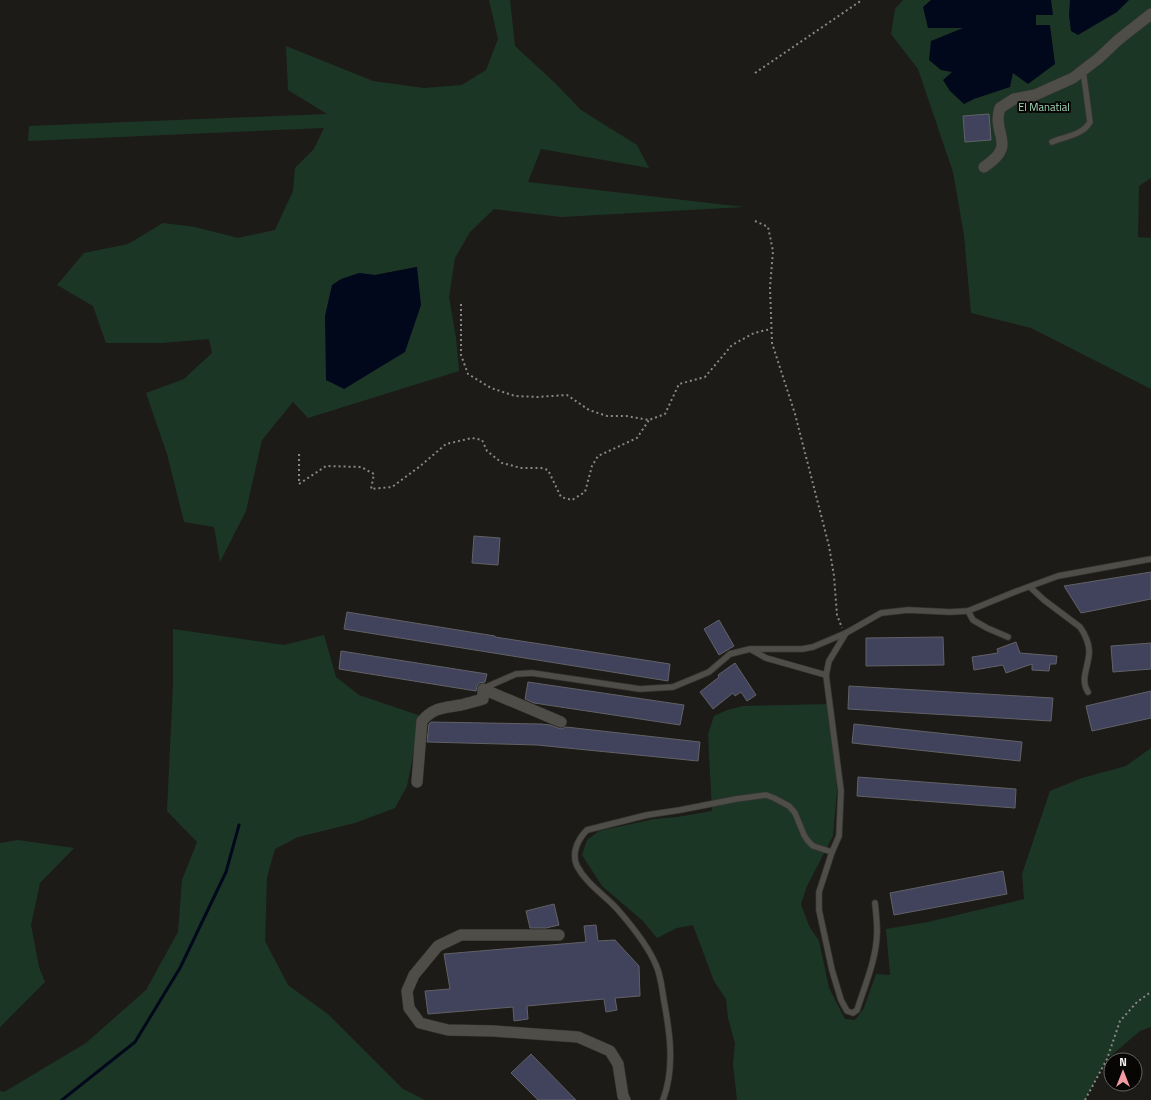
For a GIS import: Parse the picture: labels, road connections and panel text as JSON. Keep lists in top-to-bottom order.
{
  "parks": ["El Manatial"],
  "north": "top"
}
